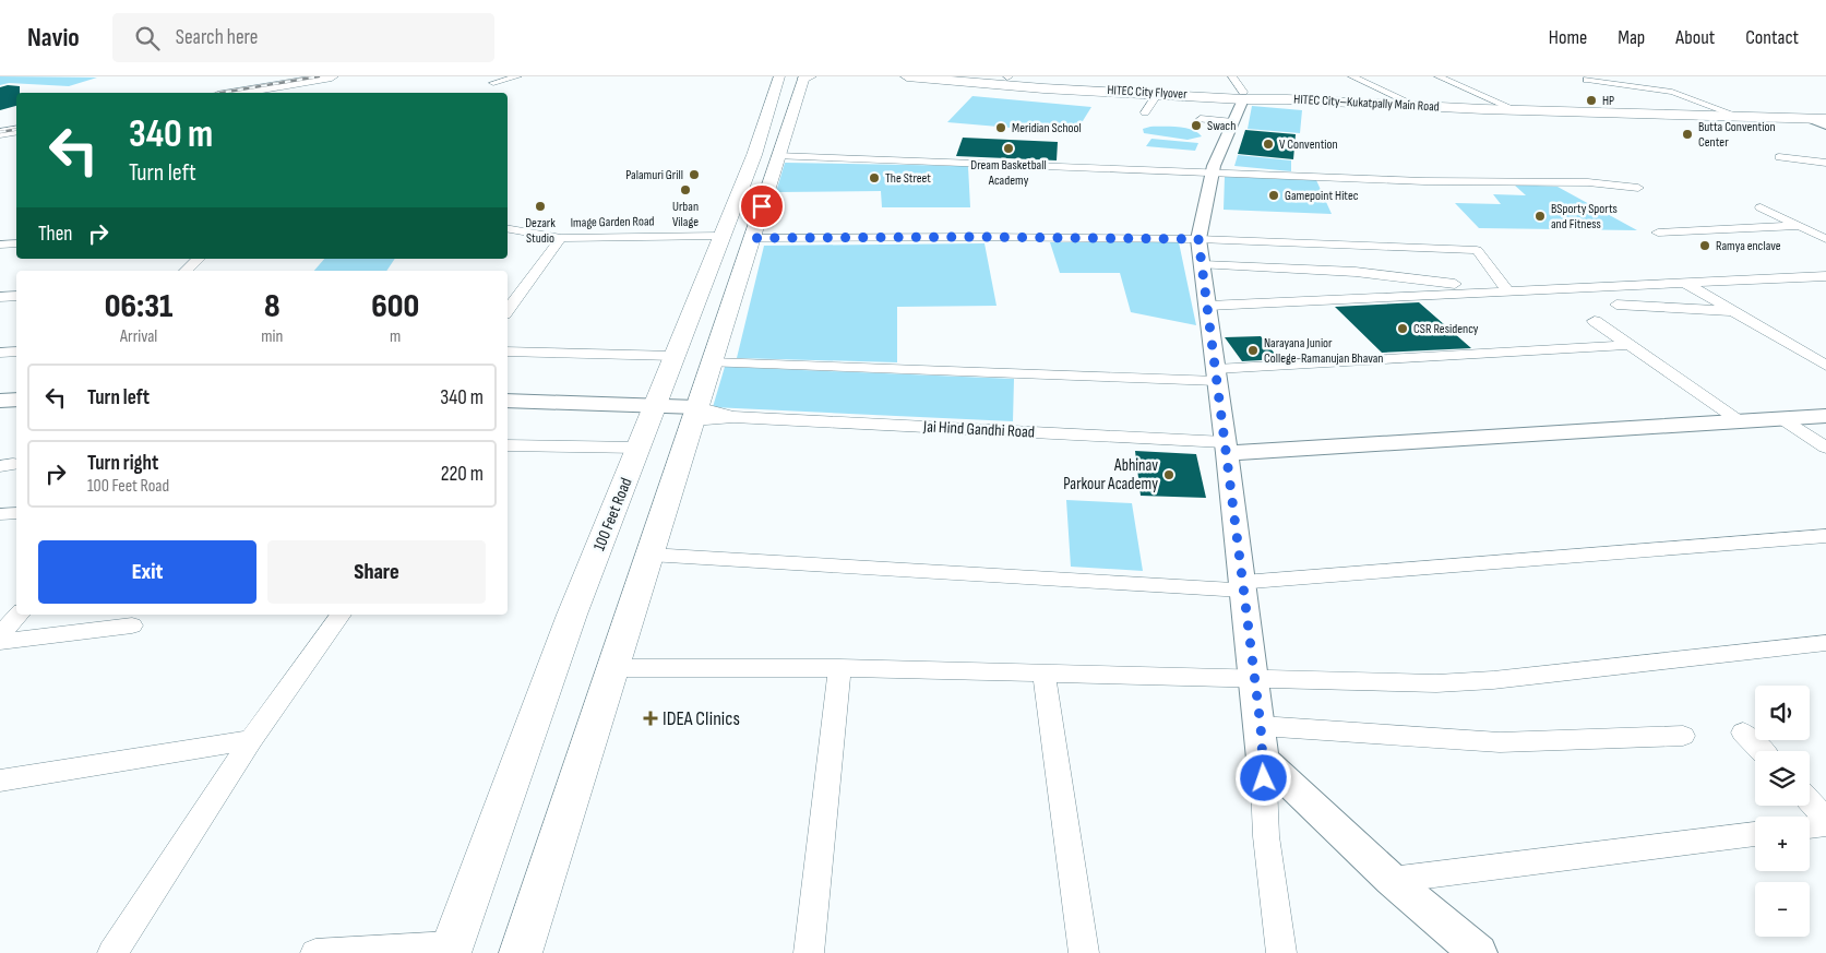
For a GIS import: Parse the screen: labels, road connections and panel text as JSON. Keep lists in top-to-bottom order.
{
  "streets": {
    "main road": ["HITEC City Flyover", "HITEC City–Kukatpally Main Road", "100 Feet Road"],
    "street": ["Image Garden Road", "Jai Hind Gandhi Road"]
  },
  "crossings": [
    ["HITEC City Flyover", "HITEC City–Kukatpally Main Road"],
    ["Image Garden Road", "100 Feet Road"]
  ],
  "places": {
    "other": [
      "HP",
      "Swach",
      "Meridian School",
      "Butta Convention Center",
      "V Convention",
      "Dream Basketball Academy",
      "Palamuri Grill",
      "The Street",
      "Urban Vilage",
      "Gamepoint Hitec",
      "Dezark Studio",
      "BSporty Sports and Fitness",
      "Ramya enclave",
      "CSR Residency",
      "Narayana Junior College-Ramanujan Bhavan",
      "Abhinav Parkour Academy"
    ],
    "health": ["IDEA Clinics"]
  },
  "page": {
    "header": "Navio",
    "search": "Search here",
    "nav": [
      "Home",
      "Map",
      "About",
      "Contact"
    ],
    "turn": ["340 m", "Turn left"],
    "then": "Then",
    "eta": [
      "06:31",
      "Arrival",
      "8",
      "min",
      "600",
      "m"
    ],
    "list": [
      {
        "name": "Turn left",
        "value": "340 m"
      },
      {
        "name": "Turn right",
        "note": "100 Feet Road",
        "value": "220 m"
      }
    ],
    "buttons": ["Exit", "Share"],
    "map_buttons": ["+", "−"]
  }
}
